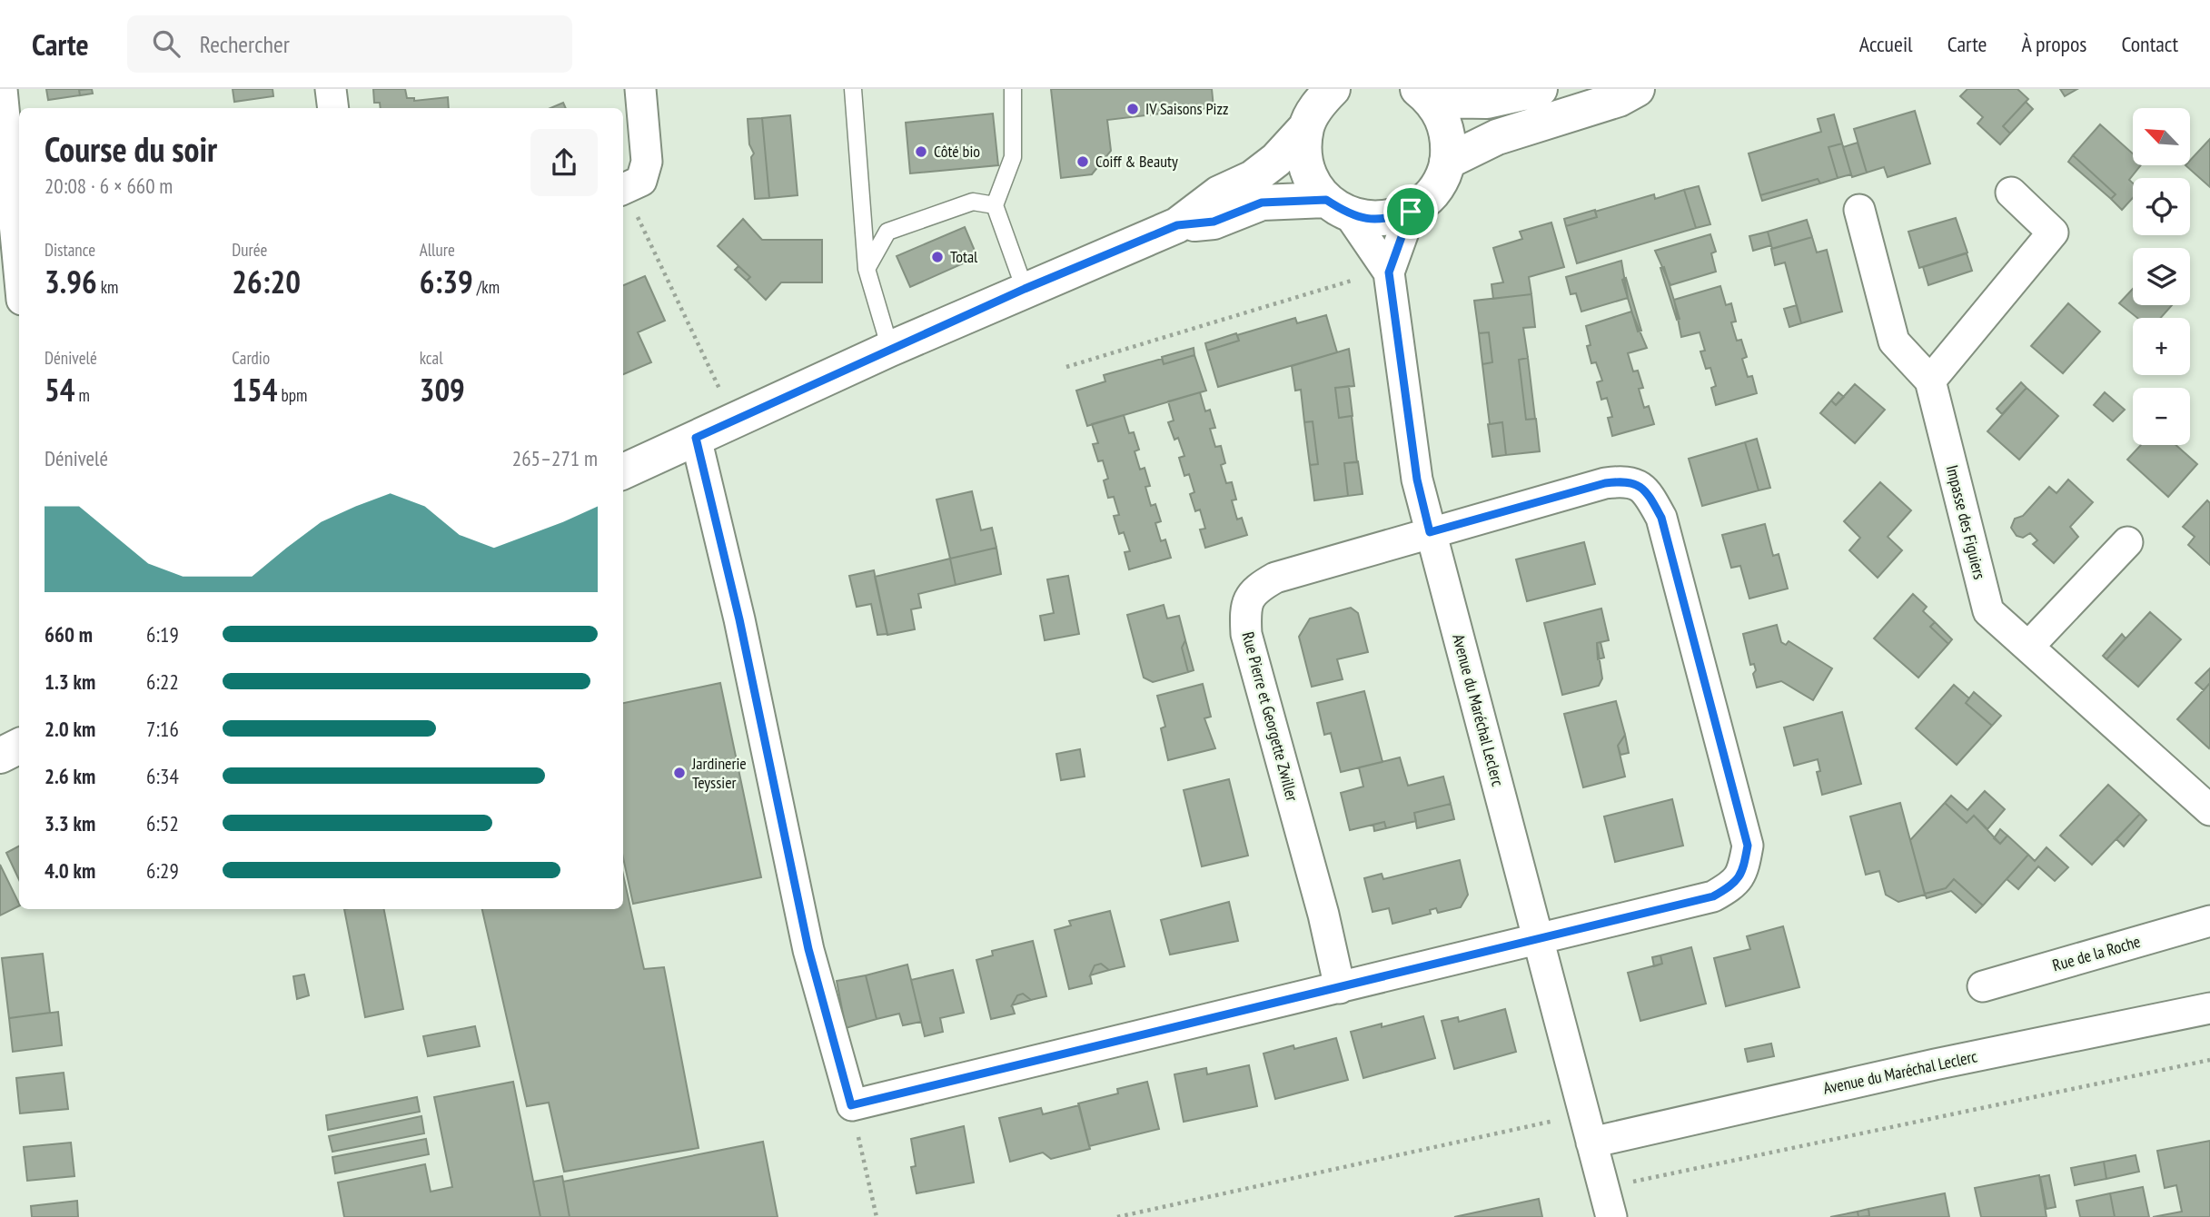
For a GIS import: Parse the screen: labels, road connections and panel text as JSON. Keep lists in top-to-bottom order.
{
  "streets": {
    "street": [
      "Impasse des Figuiers",
      "Avenue du Maréchal Leclerc",
      "Rue Pierre et Georgette Zwiller",
      "Rue de la Roche"
    ]
  },
  "crossings": [
    ["Avenue du Maréchal Leclerc", "Rue Pierre et Georgette Zwiller"]
  ],
  "places": [
    "IV Saisons Pizz",
    "Côté bio",
    "Coiff & Beauty",
    "Total",
    "Jardinerie Teyssier"
  ],
  "north": "top left",
  "page": {
    "header": "Carte",
    "search": "Rechercher",
    "nav": [
      "Accueil",
      "Carte",
      "À propos",
      "Contact"
    ],
    "map_buttons": ["+", "−"],
    "heading": ["Course du soir", "20:08 · 6 × 660 m"],
    "stats": [
      ["Distance", "3.96 km"],
      ["Durée", "26:20"],
      ["Allure", "6:39 /km"],
      ["Dénivelé", "54 m"],
      ["Cardio", "154 bpm"],
      ["kcal", "309"]
    ],
    "chart": ["Dénivelé", "265–271 m"],
    "list": [
      {
        "name": "660 m",
        "note": "6:19"
      },
      {
        "name": "1.3 km",
        "note": "6:22"
      },
      {
        "name": "2.0 km",
        "note": "7:16"
      },
      {
        "name": "2.6 km",
        "note": "6:34"
      },
      {
        "name": "3.3 km",
        "note": "6:52"
      },
      {
        "name": "4.0 km",
        "note": "6:29"
      }
    ]
  }
}
